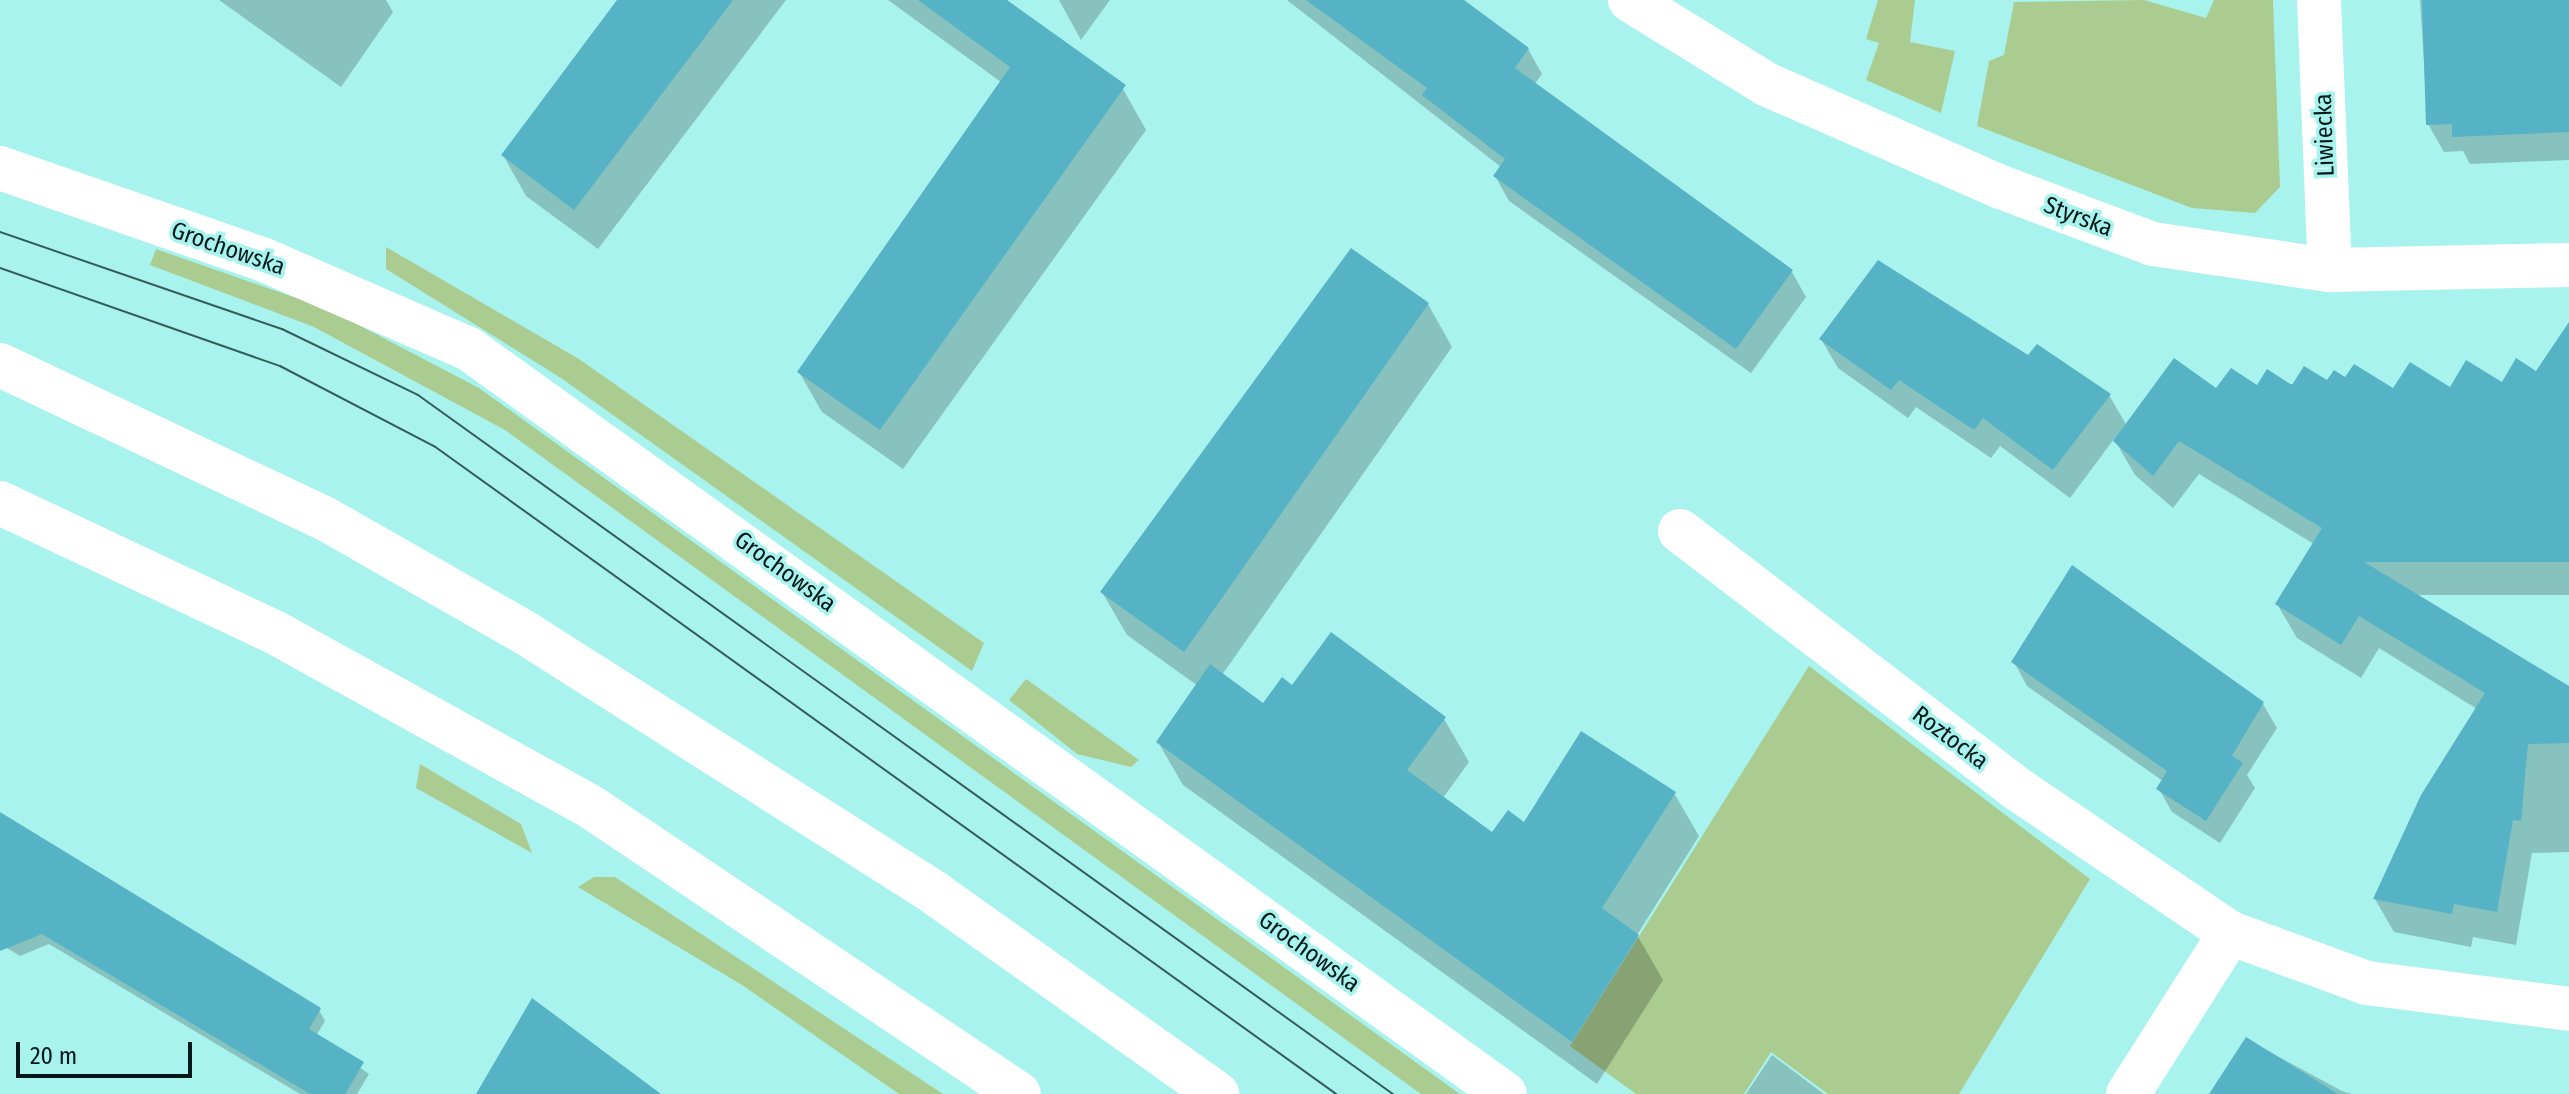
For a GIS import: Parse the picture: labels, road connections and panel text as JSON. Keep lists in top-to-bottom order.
{
  "streets": {
    "street": [
      "Liwiecka",
      "Styrska",
      "Grochowska",
      "Roztocka"
    ]
  },
  "crossings": [
    ["Liwiecka", "Styrska"]
  ],
  "scale_bar": "20 m"
}
